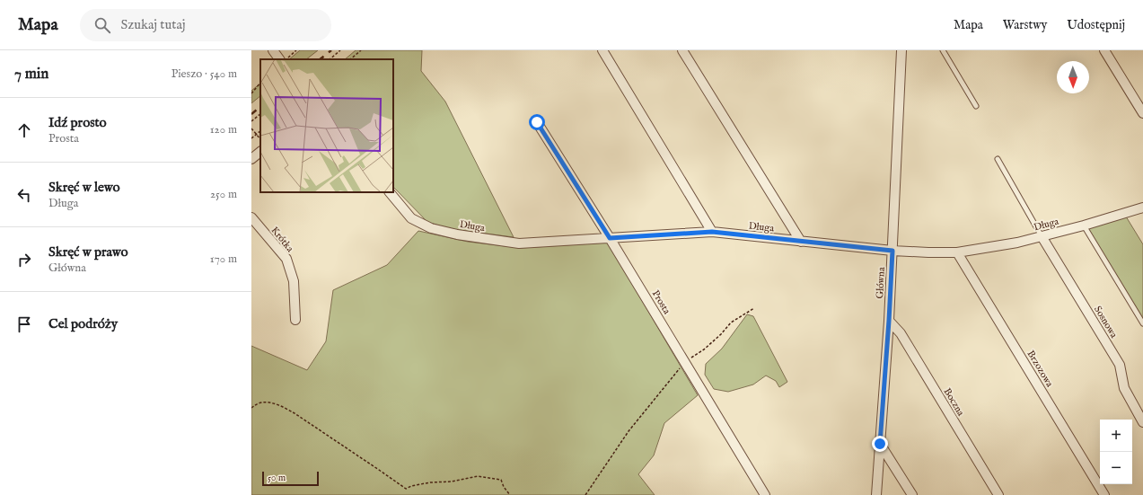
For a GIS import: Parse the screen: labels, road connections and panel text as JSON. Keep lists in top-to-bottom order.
{
  "streets": {
    "street": [
      "Długa",
      "Krótka",
      "Główna",
      "Prosta",
      "Sosnowa",
      "Brzozowa",
      "Boczna"
    ]
  },
  "crossings": [
    ["Długa", "Główna"],
    ["Długa", "Prosta"],
    ["Długa", "Sosnowa"],
    ["Długa", "Brzozowa"],
    ["Główna", "Boczna"]
  ],
  "scale_bar": "50 m",
  "north": "bottom",
  "page": {
    "header": "Mapa",
    "search": "Szukaj tutaj",
    "nav": ["Mapa", "Warstwy", "Udostępnij"],
    "heading": ["7 min", "Pieszo · 540 m"],
    "list": [
      ["Idź prosto", "Prosta", "120 m"],
      ["Skręć w lewo", "Długa", "250 m"],
      ["Skręć w prawo", "Główna", "170 m"],
      "Cel podróży"
    ],
    "map_buttons": ["+", "−"],
    "scale": "50 m"
  }
}
